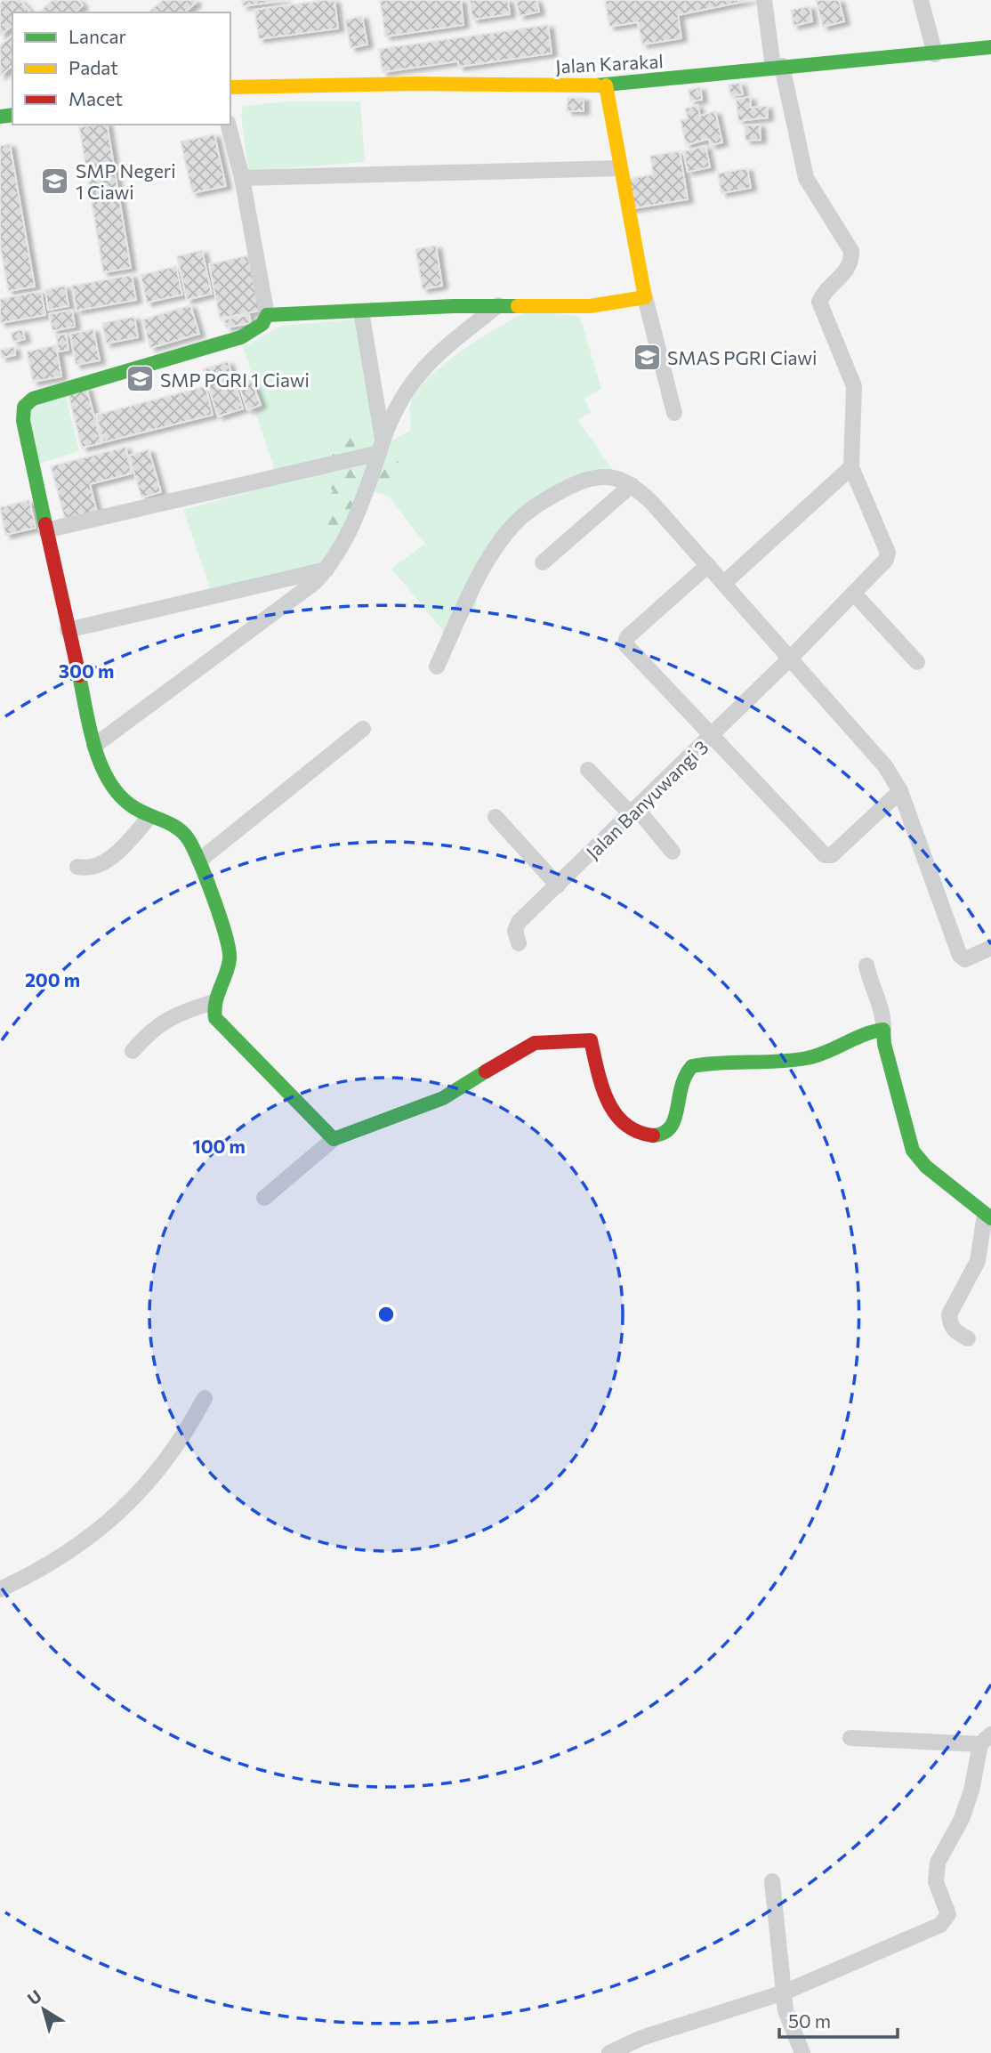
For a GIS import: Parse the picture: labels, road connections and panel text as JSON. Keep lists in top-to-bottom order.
{
  "streets": {
    "street": ["Jalan Karakal", "Jalan Banyuwangi 3"]
  },
  "places": {
    "school or university": ["SMP Negeri 1 Ciawi", "SMAS PGRI Ciawi", "SMP PGRI 1 Ciawi"]
  },
  "legend": ["Lancar", "Padat", "Macet"],
  "scale_bar": "50 m",
  "north": "top left",
  "rings": ["300 m", "200 m", "100 m"]
}
